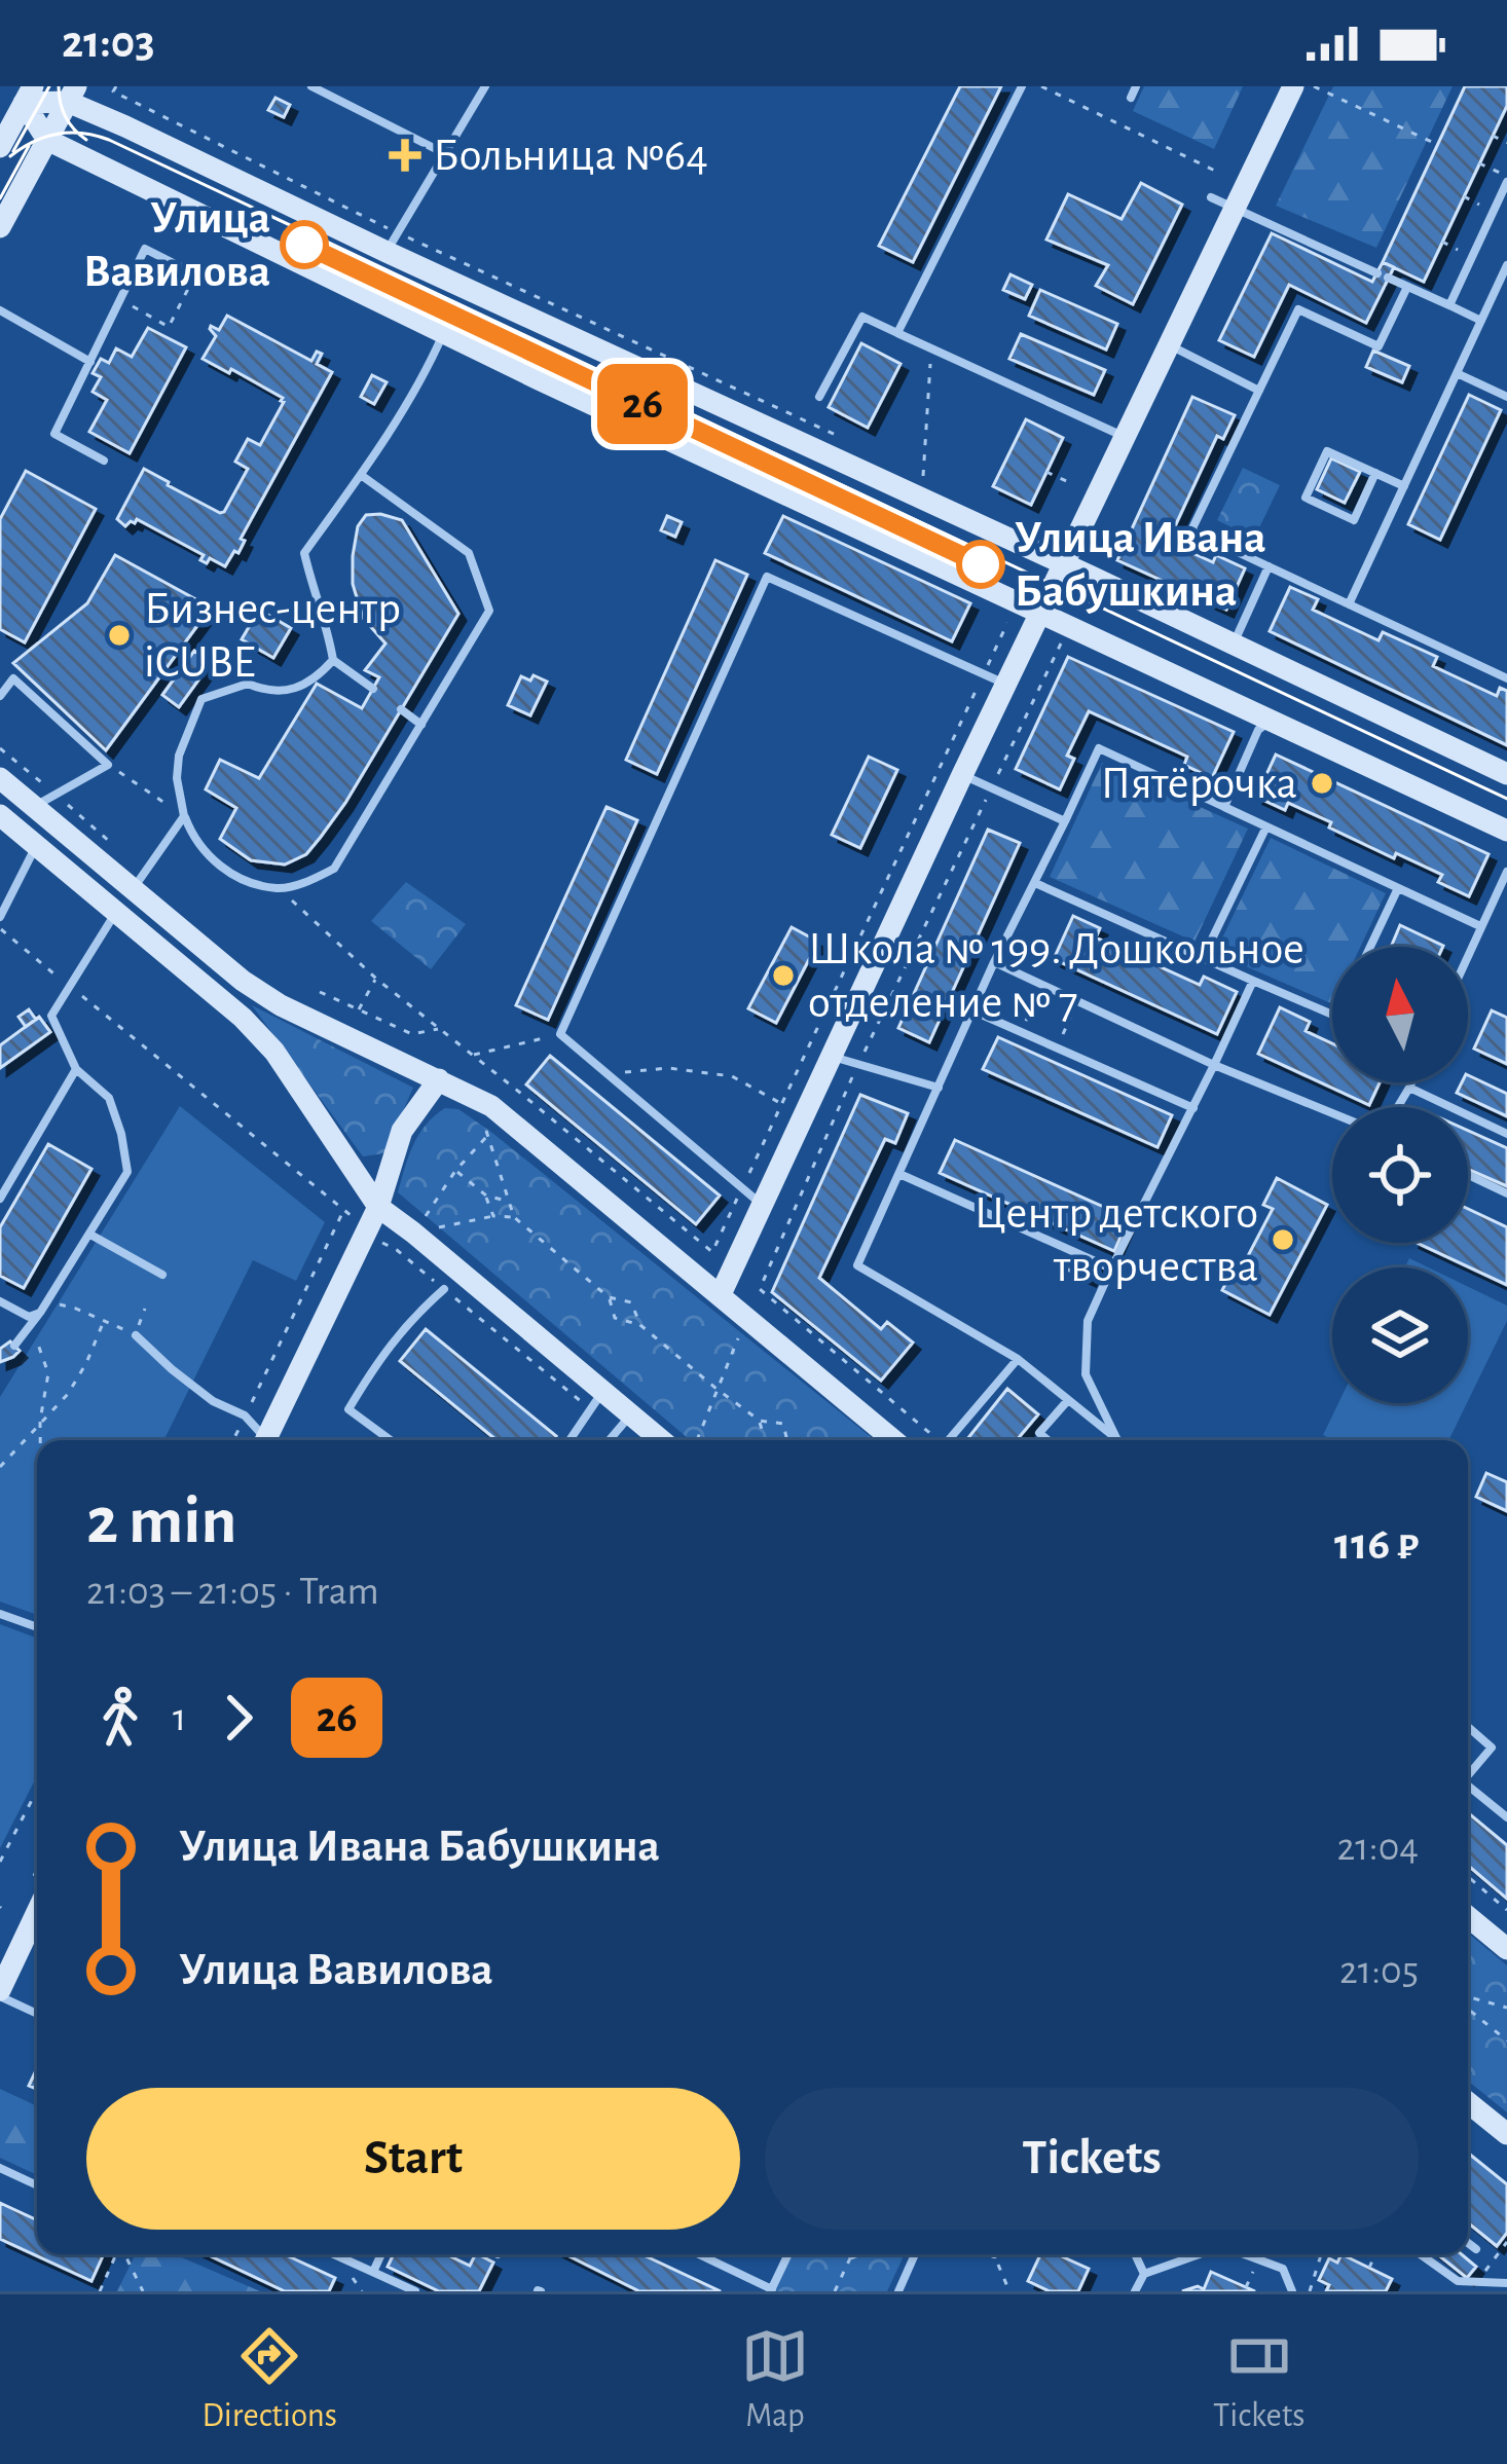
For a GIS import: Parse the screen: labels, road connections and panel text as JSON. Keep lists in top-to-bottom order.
{
  "places": {
    "health": ["Больница №64"],
    "other": [
      "Улица Вавилова",
      "Улица Ивана Бабушкина",
      "Бизнес-центр iCUBE",
      "Пятёрочка",
      "Школа № 199. Дошкольное отделение № 7",
      "Центр детского творчества"
    ]
  },
  "lines": ["tram line 26"],
  "north": "top",
  "page": {
    "status": "21:03",
    "on_map": "26",
    "heading": ["2 min", "21:03 – 21:05 · Tram", "116 ₽"],
    "legs": ["1", "26"],
    "list": [
      {
        "name": "Улица Ивана Бабушкина",
        "value": "21:04"
      },
      {
        "name": "Улица Вавилова",
        "value": "21:05"
      }
    ],
    "buttons": ["Start", "Tickets"],
    "tabs": ["Directions", "Map", "Tickets"]
  }
}
